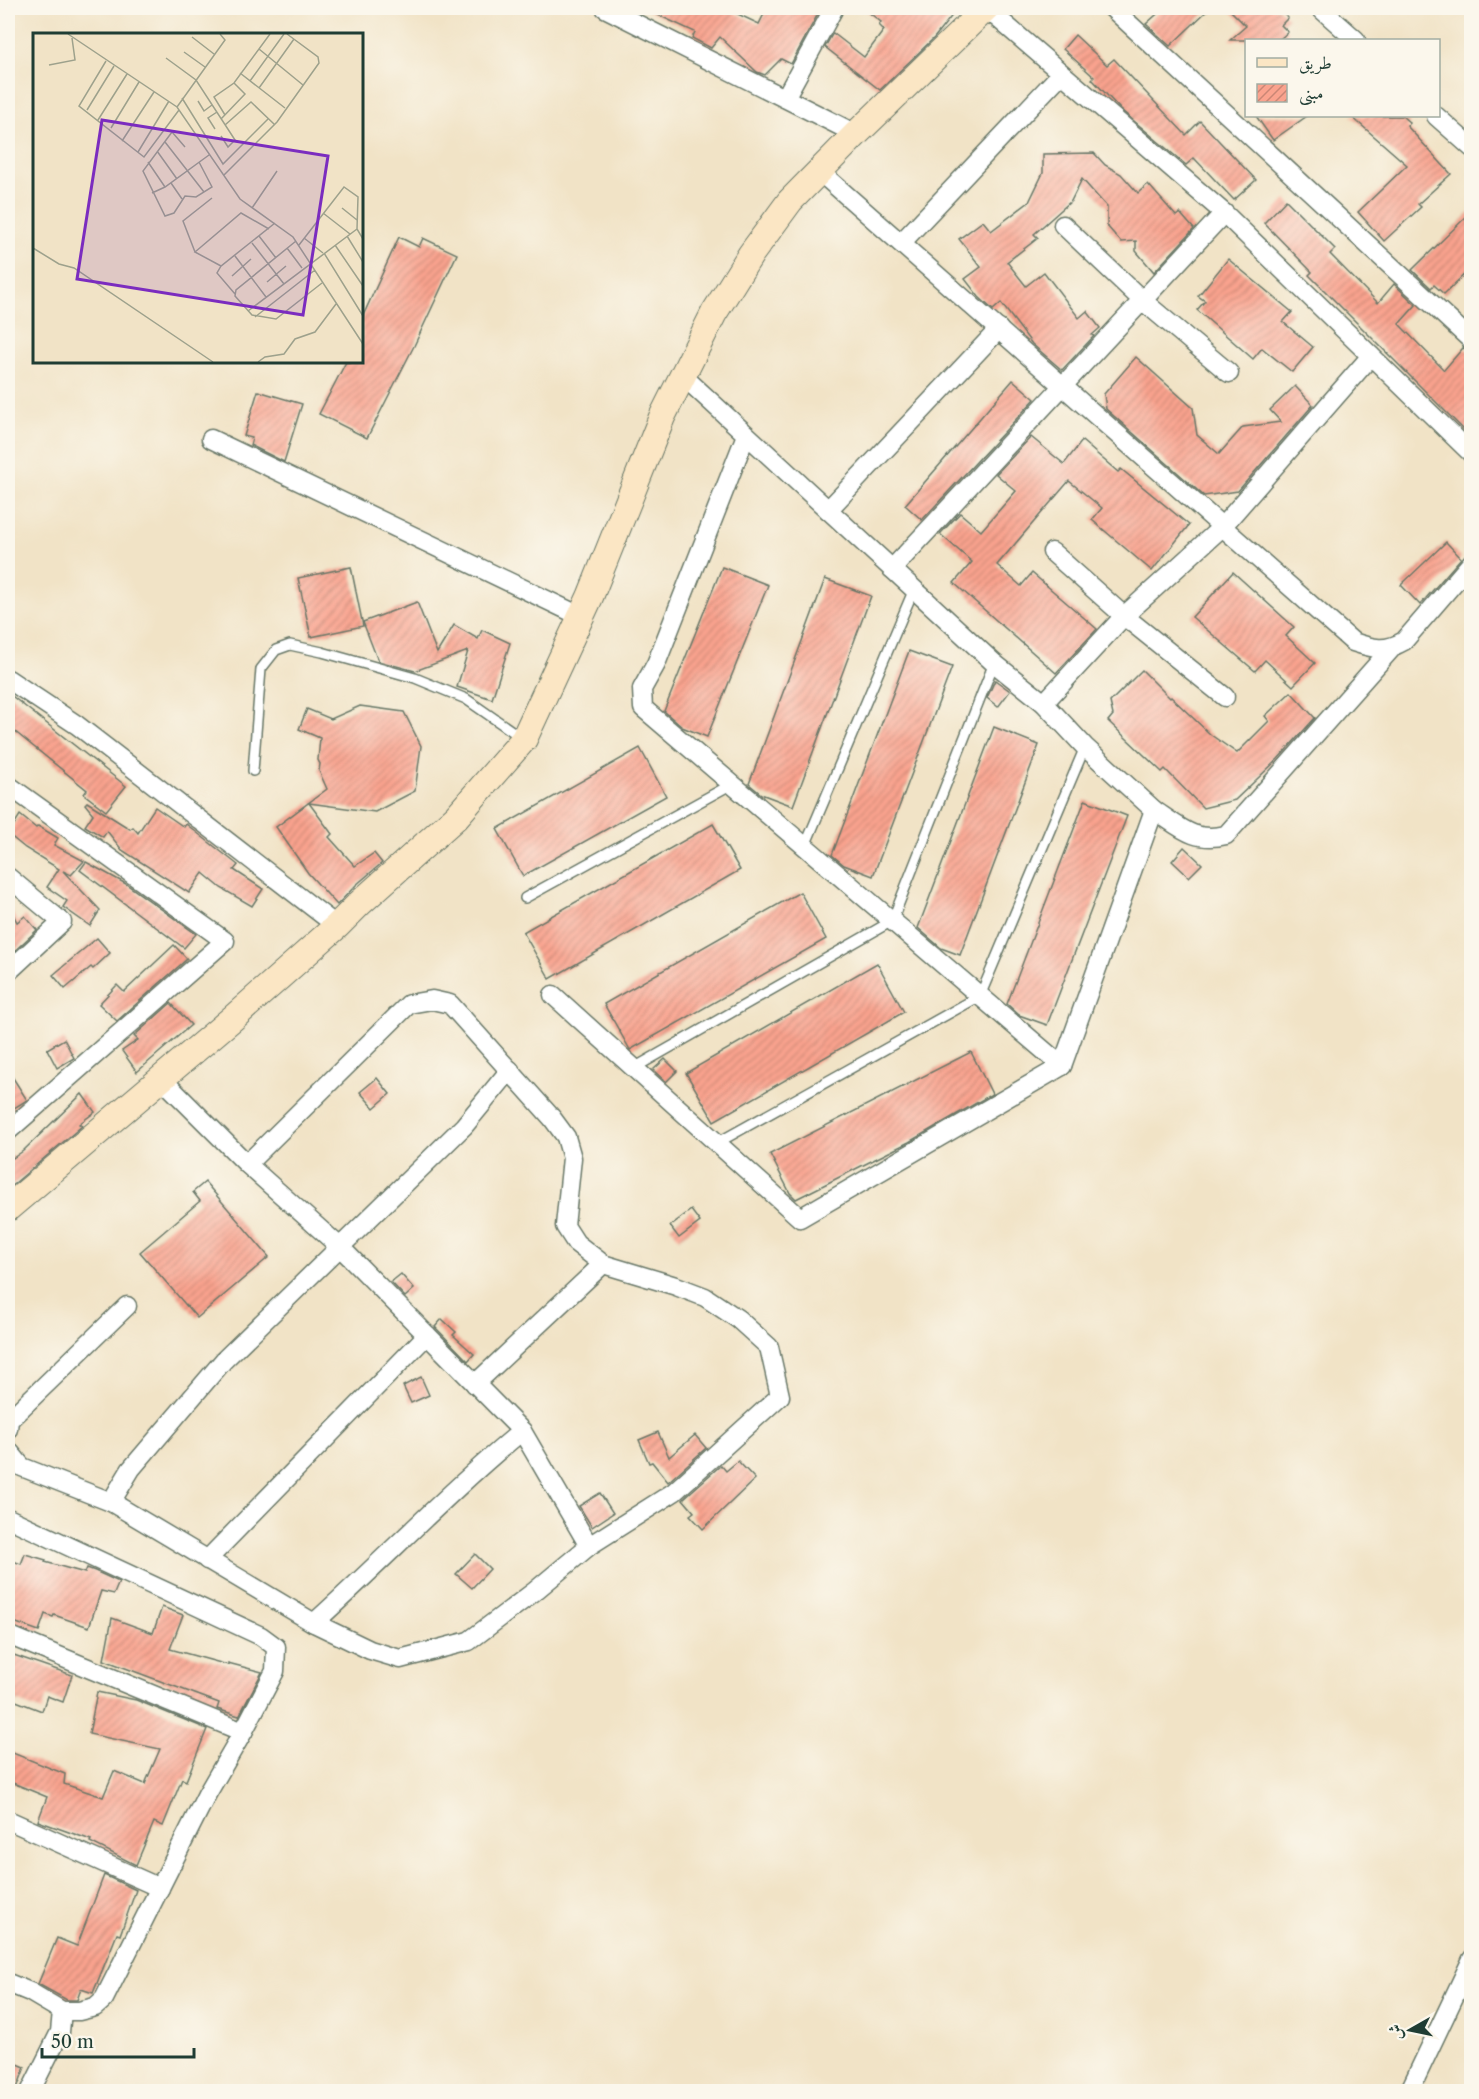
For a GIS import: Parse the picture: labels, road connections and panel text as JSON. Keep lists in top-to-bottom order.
{
  "legend": ["طريق", "مبنى"],
  "scale_bar": "50 m",
  "north": "left"
}
